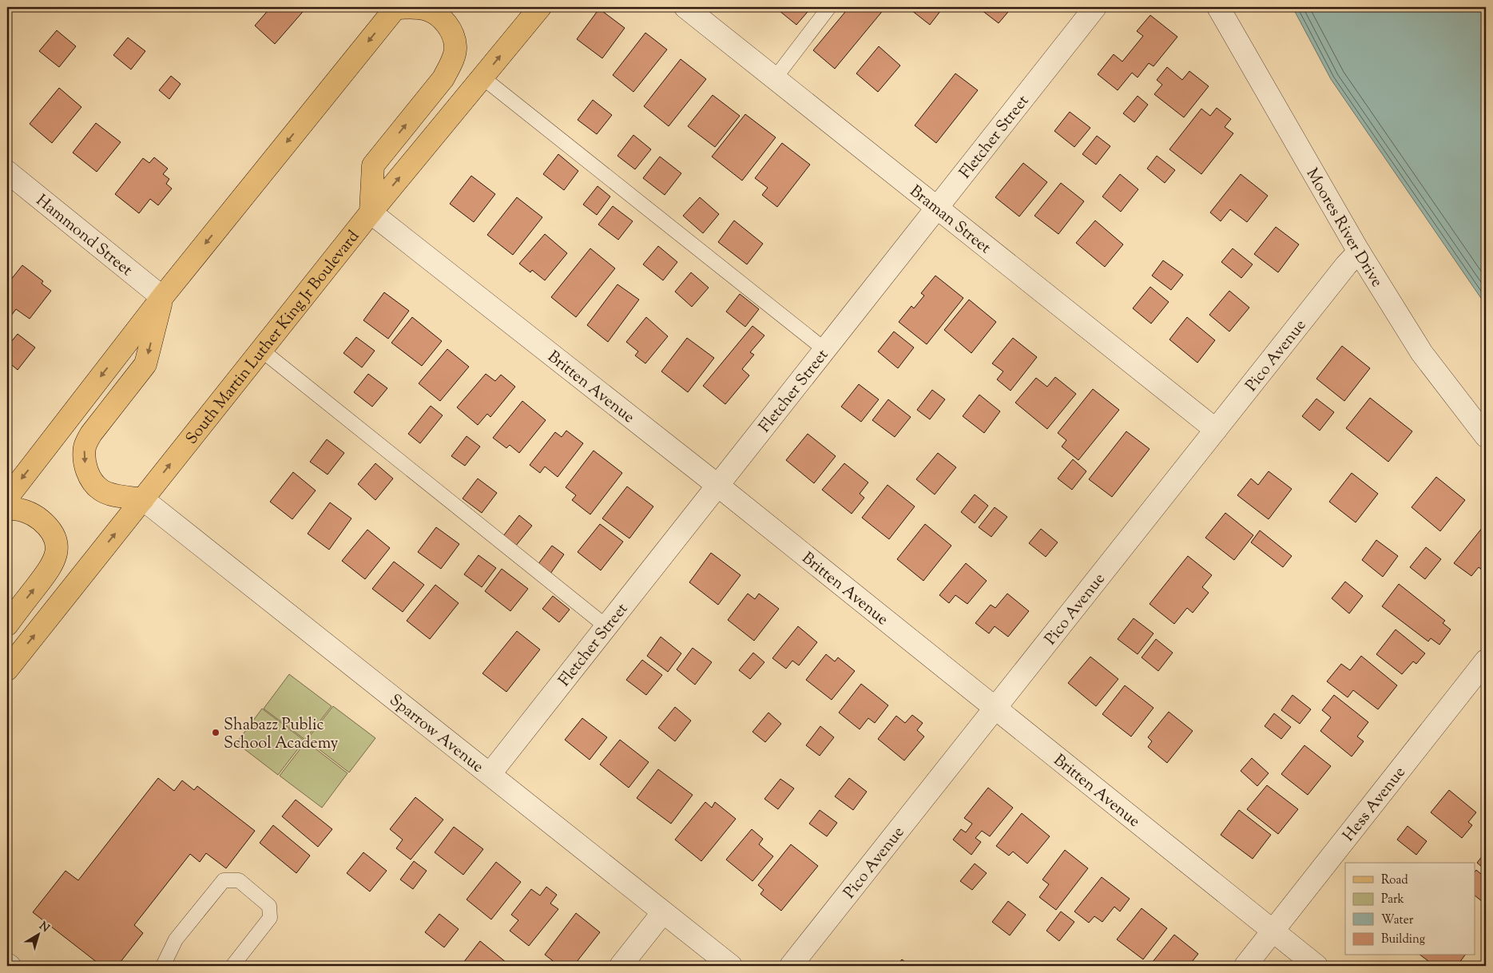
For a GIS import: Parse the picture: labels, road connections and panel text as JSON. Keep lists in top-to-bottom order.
{
  "streets": {
    "main road": ["South Martin Luther King Jr Boulevard"],
    "street": [
      "Fletcher Street",
      "Braman Street",
      "Moores River Drive",
      "Hammond Street",
      "Pico Avenue",
      "Britten Avenue",
      "Sparrow Avenue",
      "Hess Avenue"
    ]
  },
  "crossings": [
    ["Fletcher Street", "Braman Street"],
    ["Fletcher Street", "Britten Avenue"],
    ["Fletcher Street", "Sparrow Avenue"],
    ["Braman Street", "Pico Avenue"],
    ["Moores River Drive", "Pico Avenue"],
    ["South Martin Luther King Jr Boulevard", "Britten Avenue"],
    ["South Martin Luther King Jr Boulevard", "Sparrow Avenue"],
    ["Pico Avenue", "Britten Avenue"],
    ["Britten Avenue", "Hess Avenue"]
  ],
  "places": ["Shabazz Public School Academy"],
  "legend": [
    "Road",
    "Park",
    "Water",
    "Building"
  ],
  "north": "top right"
}
